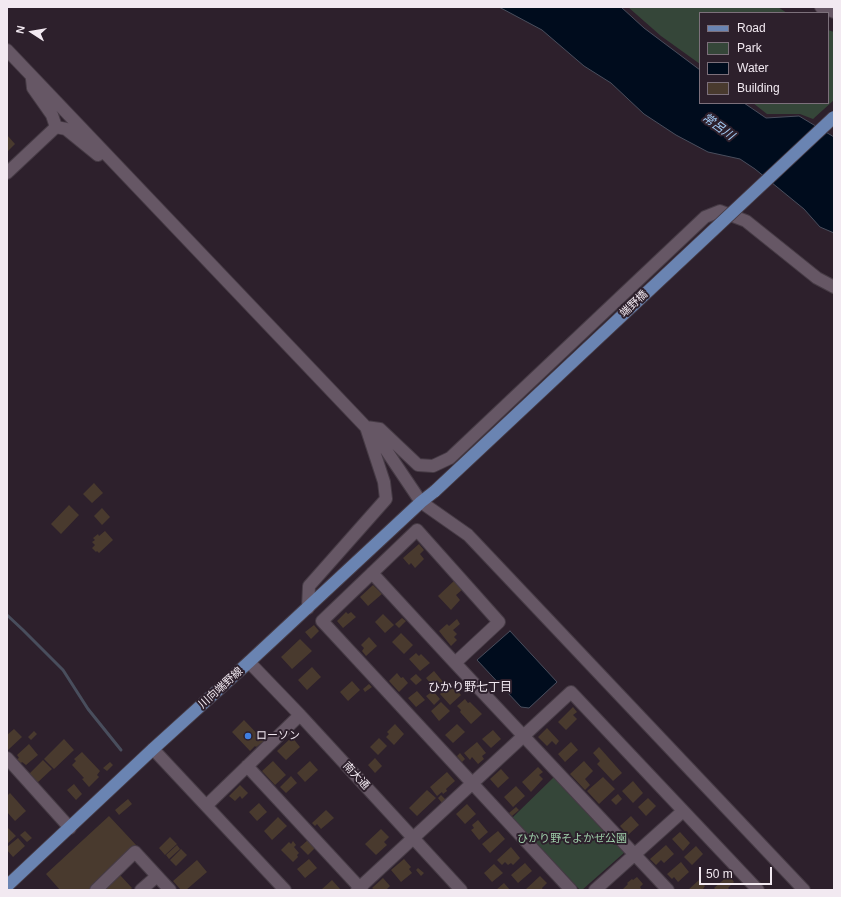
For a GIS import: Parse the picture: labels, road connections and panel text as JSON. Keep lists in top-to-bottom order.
{
  "streets": {
    "main road": ["端野橋", "川向端野線"],
    "street": ["南大通"]
  },
  "crossings": [
    ["端野橋", "川向端野線"],
    ["川向端野線", "南大通"]
  ],
  "districts": ["ひかり野七丁目"],
  "water": ["常呂川"],
  "parks": ["ひかり野そよかぜ公園"],
  "places": ["ローソン"],
  "legend": [
    "Road",
    "Park",
    "Water",
    "Building"
  ],
  "scale_bar": "50 m",
  "north": "left"
}
